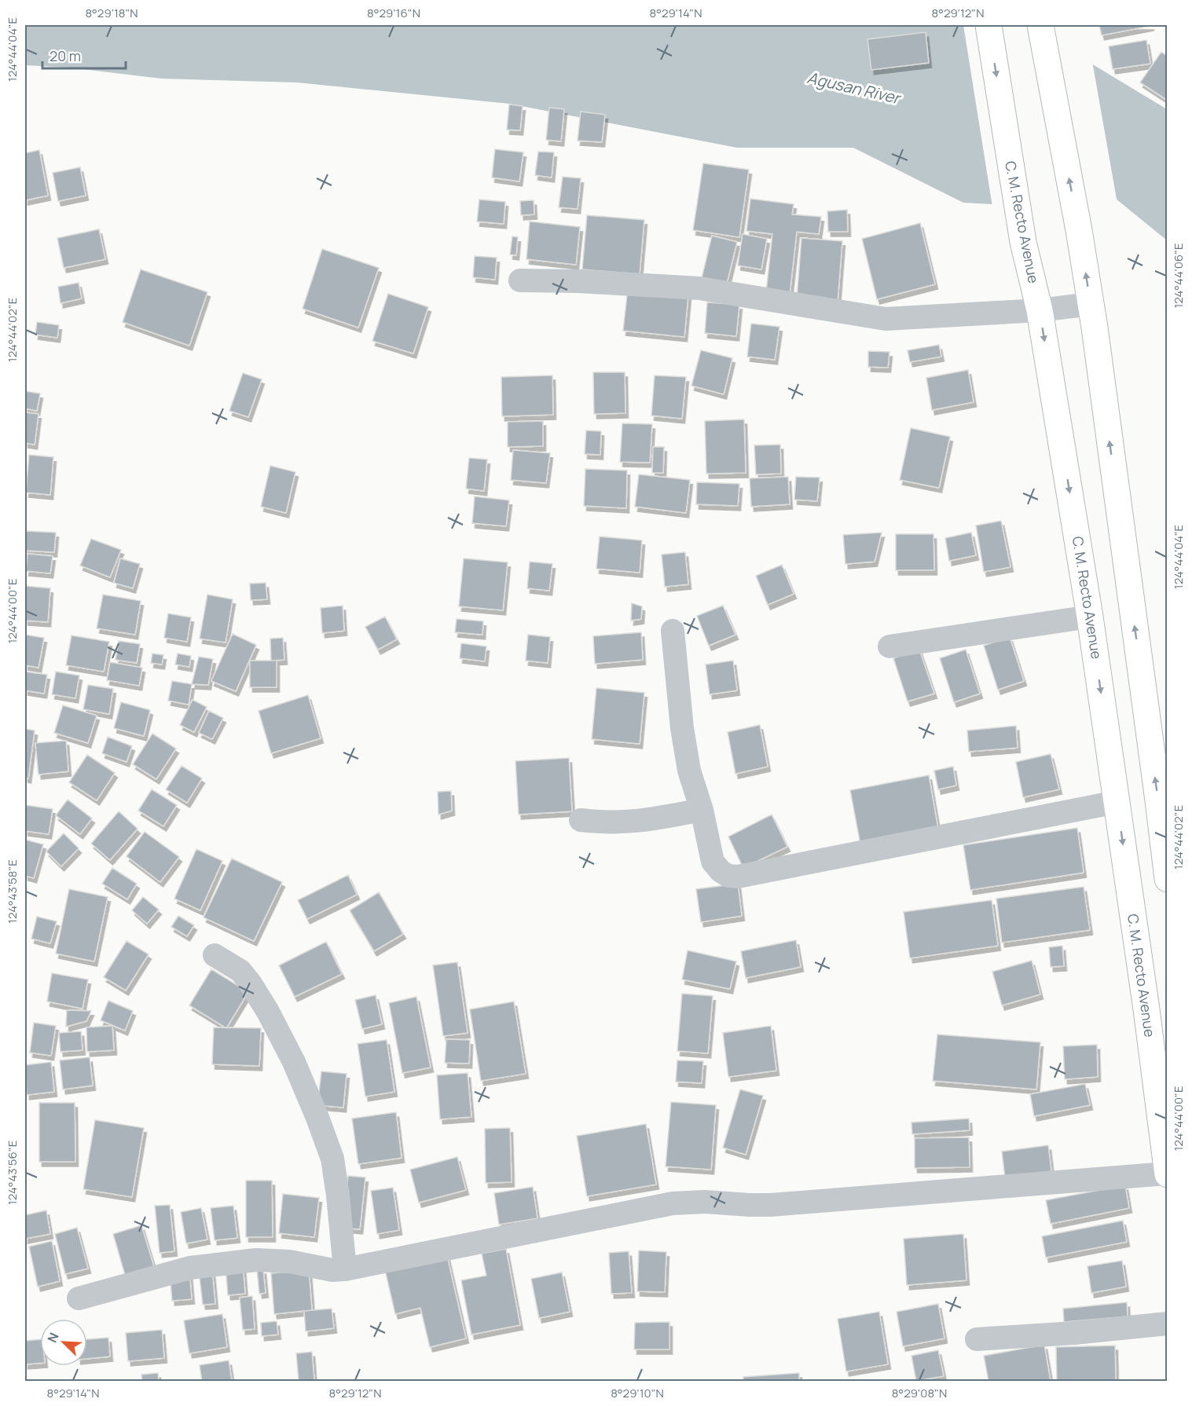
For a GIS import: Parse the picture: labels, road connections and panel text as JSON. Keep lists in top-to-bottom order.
{
  "streets": {
    "highway": ["C. M. Recto Avenue"]
  },
  "water": ["Agusan River"],
  "scale_bar": "20 m",
  "north": "top left",
  "coordinates": [
    "8°29'18\"N",
    "8°29'16\"N",
    "8°29'14\"N",
    "8°29'12\"N",
    "124°44'04\"E",
    "124°44'06\"E",
    "124°44'02\"E",
    "124°44'00\"E",
    "124°43'58\"E",
    "124°43'56\"E",
    "8°29'10\"N",
    "8°29'08\"N"
  ]
}
